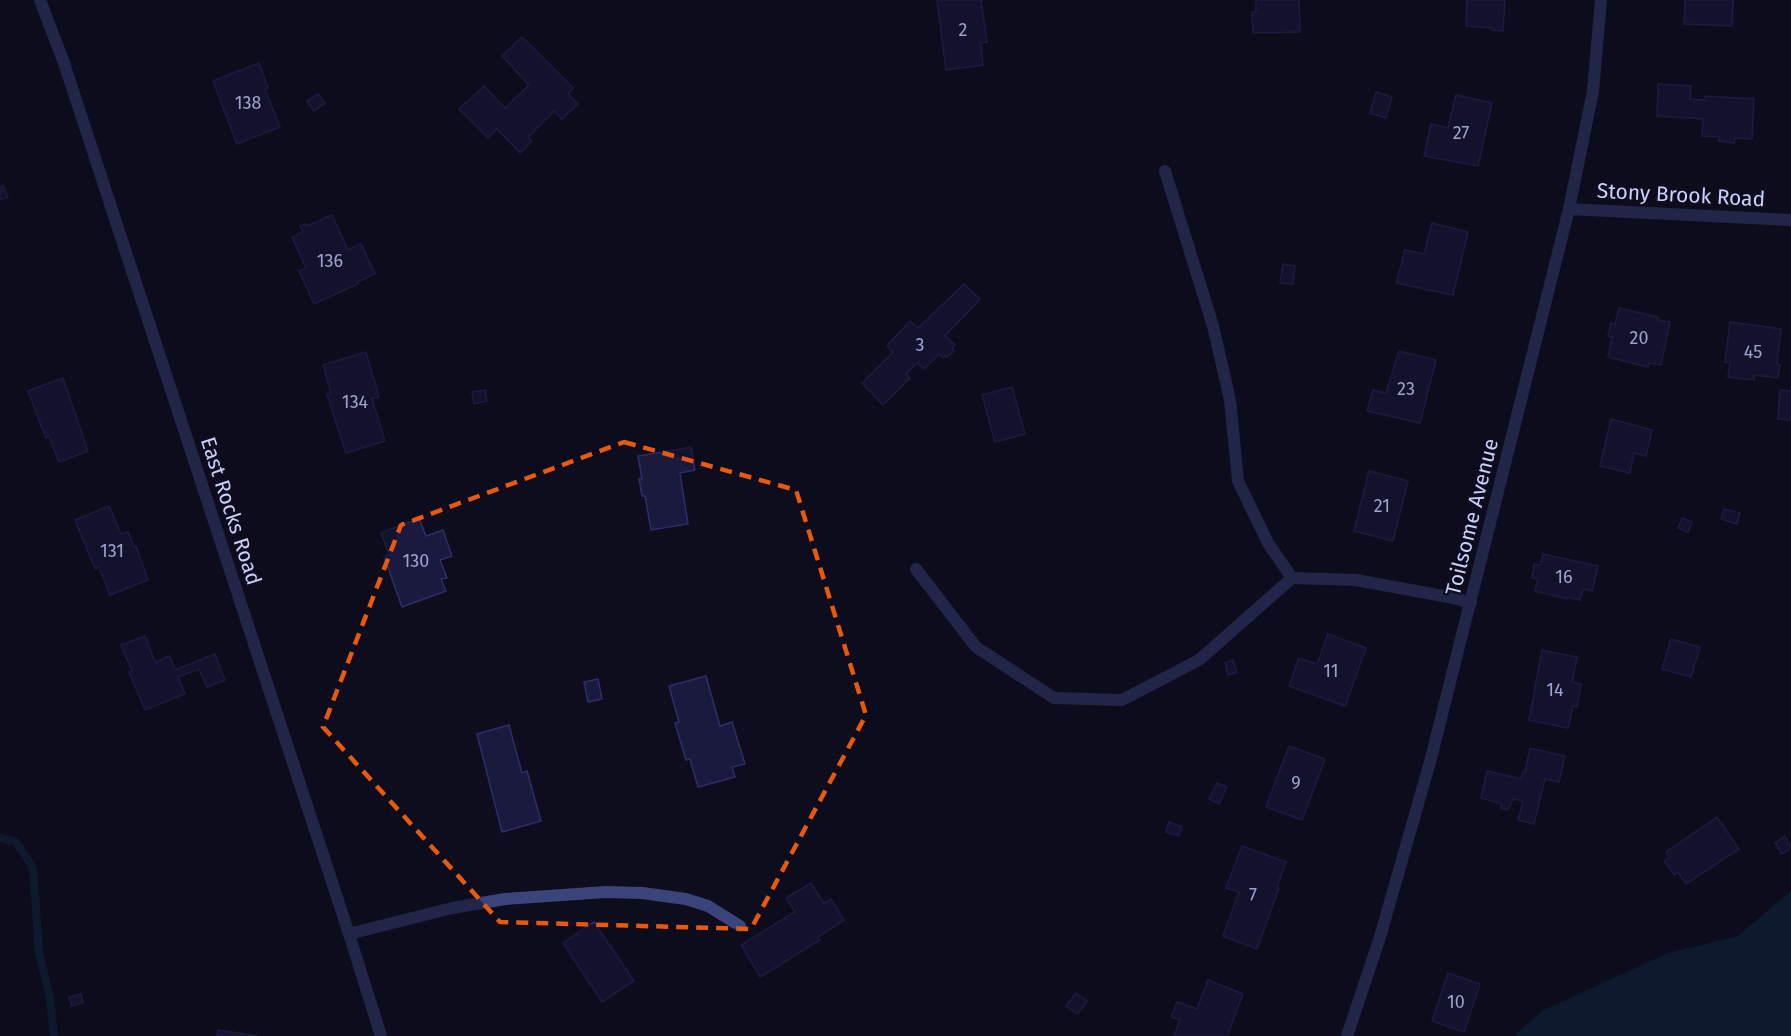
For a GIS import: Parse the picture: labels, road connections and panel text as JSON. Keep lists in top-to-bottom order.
{
  "streets": {
    "street": ["Stony Brook Road", "East Rocks Road", "Toilsome Avenue"]
  },
  "crossings": [
    ["Stony Brook Road", "Toilsome Avenue"]
  ],
  "house_numbers": [
    "2",
    "138",
    "27",
    "136",
    "20",
    "3",
    "45",
    "23",
    "134",
    "21",
    "131",
    "130",
    "16",
    "11",
    "14",
    "9",
    "7",
    "10"
  ]
}
